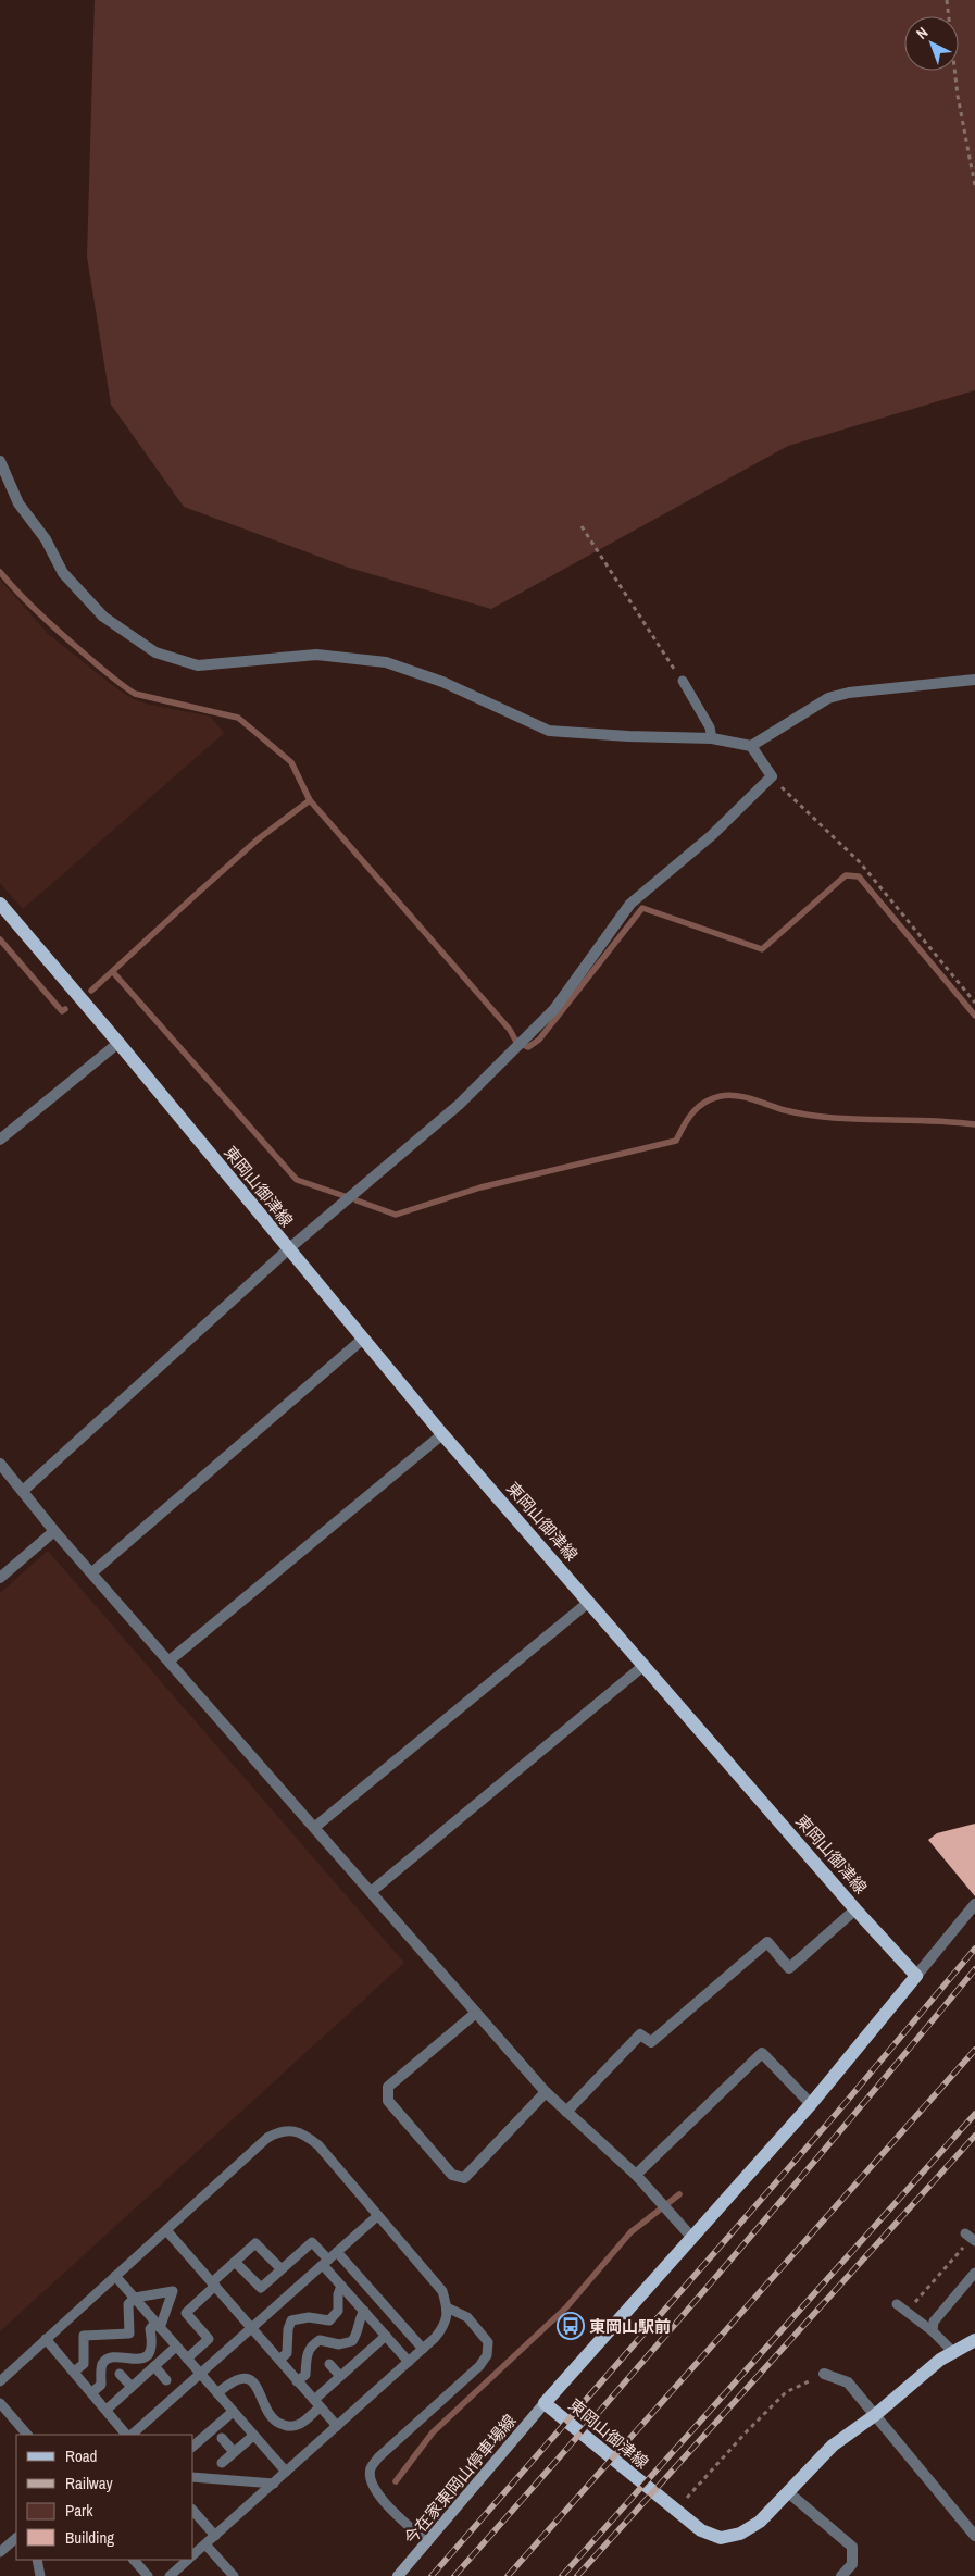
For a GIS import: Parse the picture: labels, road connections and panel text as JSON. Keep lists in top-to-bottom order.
{
  "streets": {
    "main road": ["東岡山御津線", "今在家東岡山停車場線"]
  },
  "crossings": [
    ["東岡山御津線", "今在家東岡山停車場線"]
  ],
  "places": {
    "bus stop": ["東岡山駅前"]
  },
  "legend": [
    "Road",
    "Railway",
    "Park",
    "Building"
  ],
  "north": "top left"
}
